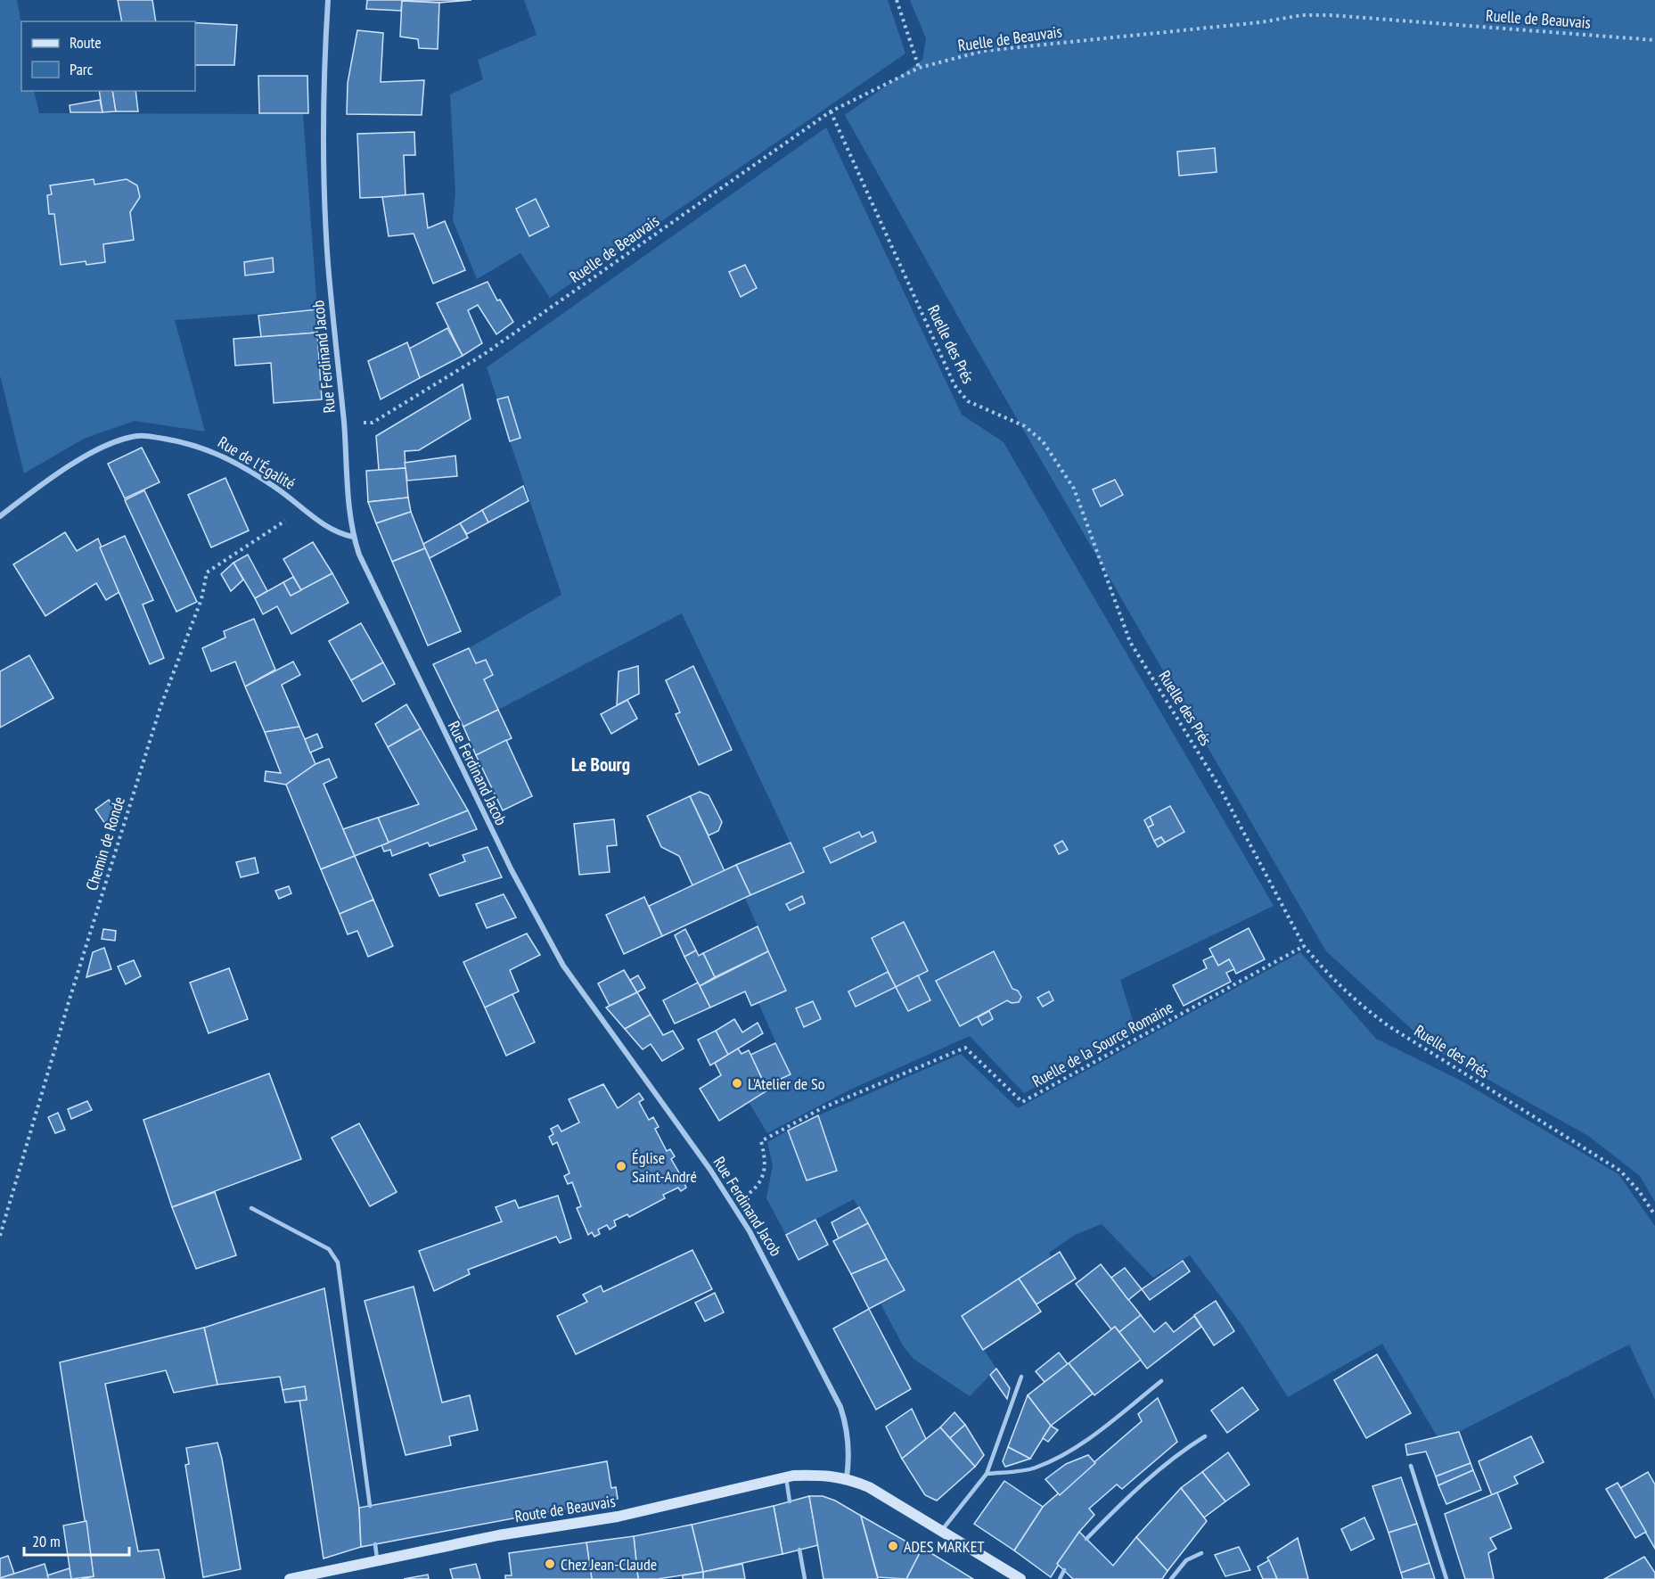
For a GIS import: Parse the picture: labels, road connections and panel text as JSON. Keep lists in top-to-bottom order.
{
  "streets": {
    "main road": ["Route de Beauvais"],
    "street": ["Rue Ferdinand Jacob", "Rue de l'Égalité"],
    "path": [
      "Ruelle de Beauvais",
      "Ruelle des Prés",
      "Chemin de Ronde",
      "Ruelle de la Source Romaine"
    ]
  },
  "crossings": [
    ["Ruelle de Beauvais", "Ruelle des Prés"],
    ["Ruelle de Beauvais", "Rue Ferdinand Jacob"],
    ["Ruelle des Prés", "Ruelle de la Source Romaine"],
    ["Rue Ferdinand Jacob", "Rue de l'Égalité"],
    ["Rue Ferdinand Jacob", "Ruelle de la Source Romaine"],
    ["Rue Ferdinand Jacob", "Route de Beauvais"],
    ["Rue de l'Égalité", "Chemin de Ronde"]
  ],
  "districts": ["Le Bourg"],
  "places": [
    "L'Atelier de So",
    "Église Saint-André",
    "ADES MARKET",
    "Chez Jean-Claude"
  ],
  "legend": ["Route", "Parc"],
  "scale_bar": "20 m"
}
